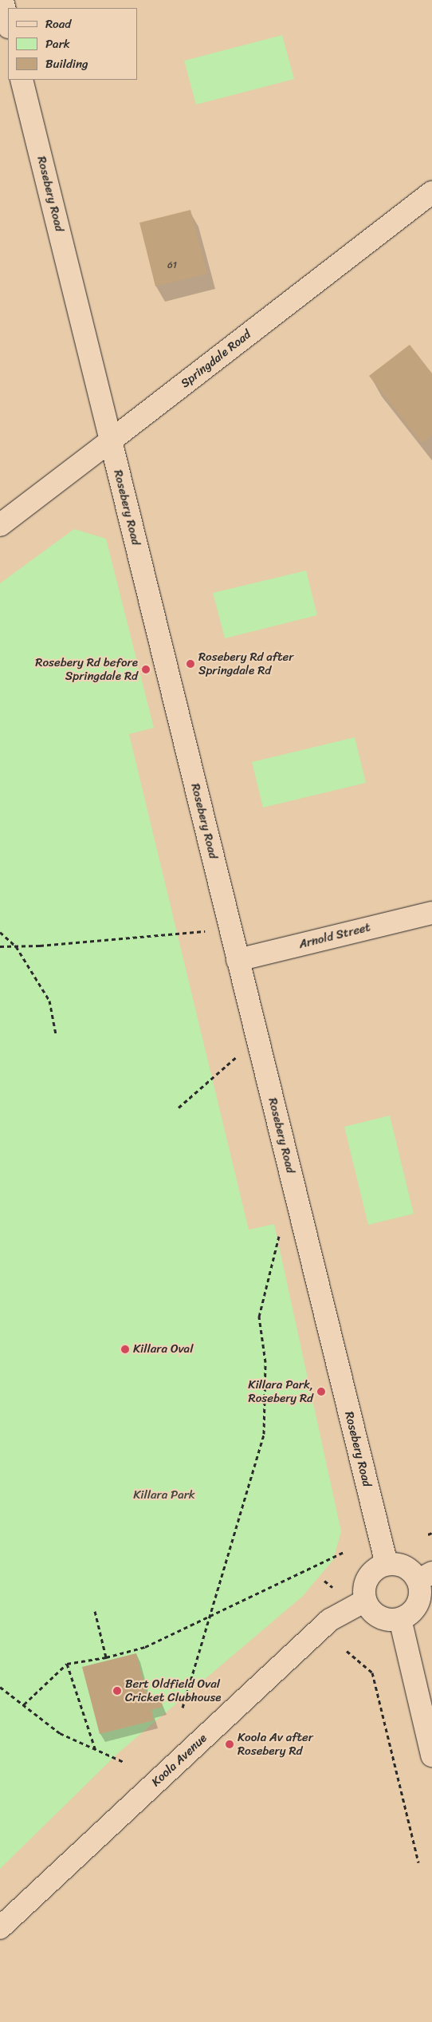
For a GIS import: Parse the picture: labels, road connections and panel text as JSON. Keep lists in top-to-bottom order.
{
  "streets": {
    "main road": [
      "Rosebery Road",
      "Springdale Road",
      "Arnold Street",
      "Koola Avenue"
    ]
  },
  "crossings": [
    ["Rosebery Road", "Springdale Road"],
    ["Rosebery Road", "Arnold Street"],
    ["Rosebery Road", "Koola Avenue"]
  ],
  "parks": ["Killara Park"],
  "places": [
    "Rosebery Rd after Springdale Rd",
    "Rosebery Rd before Springdale Rd",
    "Killara Oval",
    "Killara Park, Rosebery Rd",
    "Bert Oldfield Oval Cricket Clubhouse",
    "Koola Av after Rosebery Rd"
  ],
  "house_numbers": ["61"],
  "legend": ["Road", "Park", "Building"]
}
